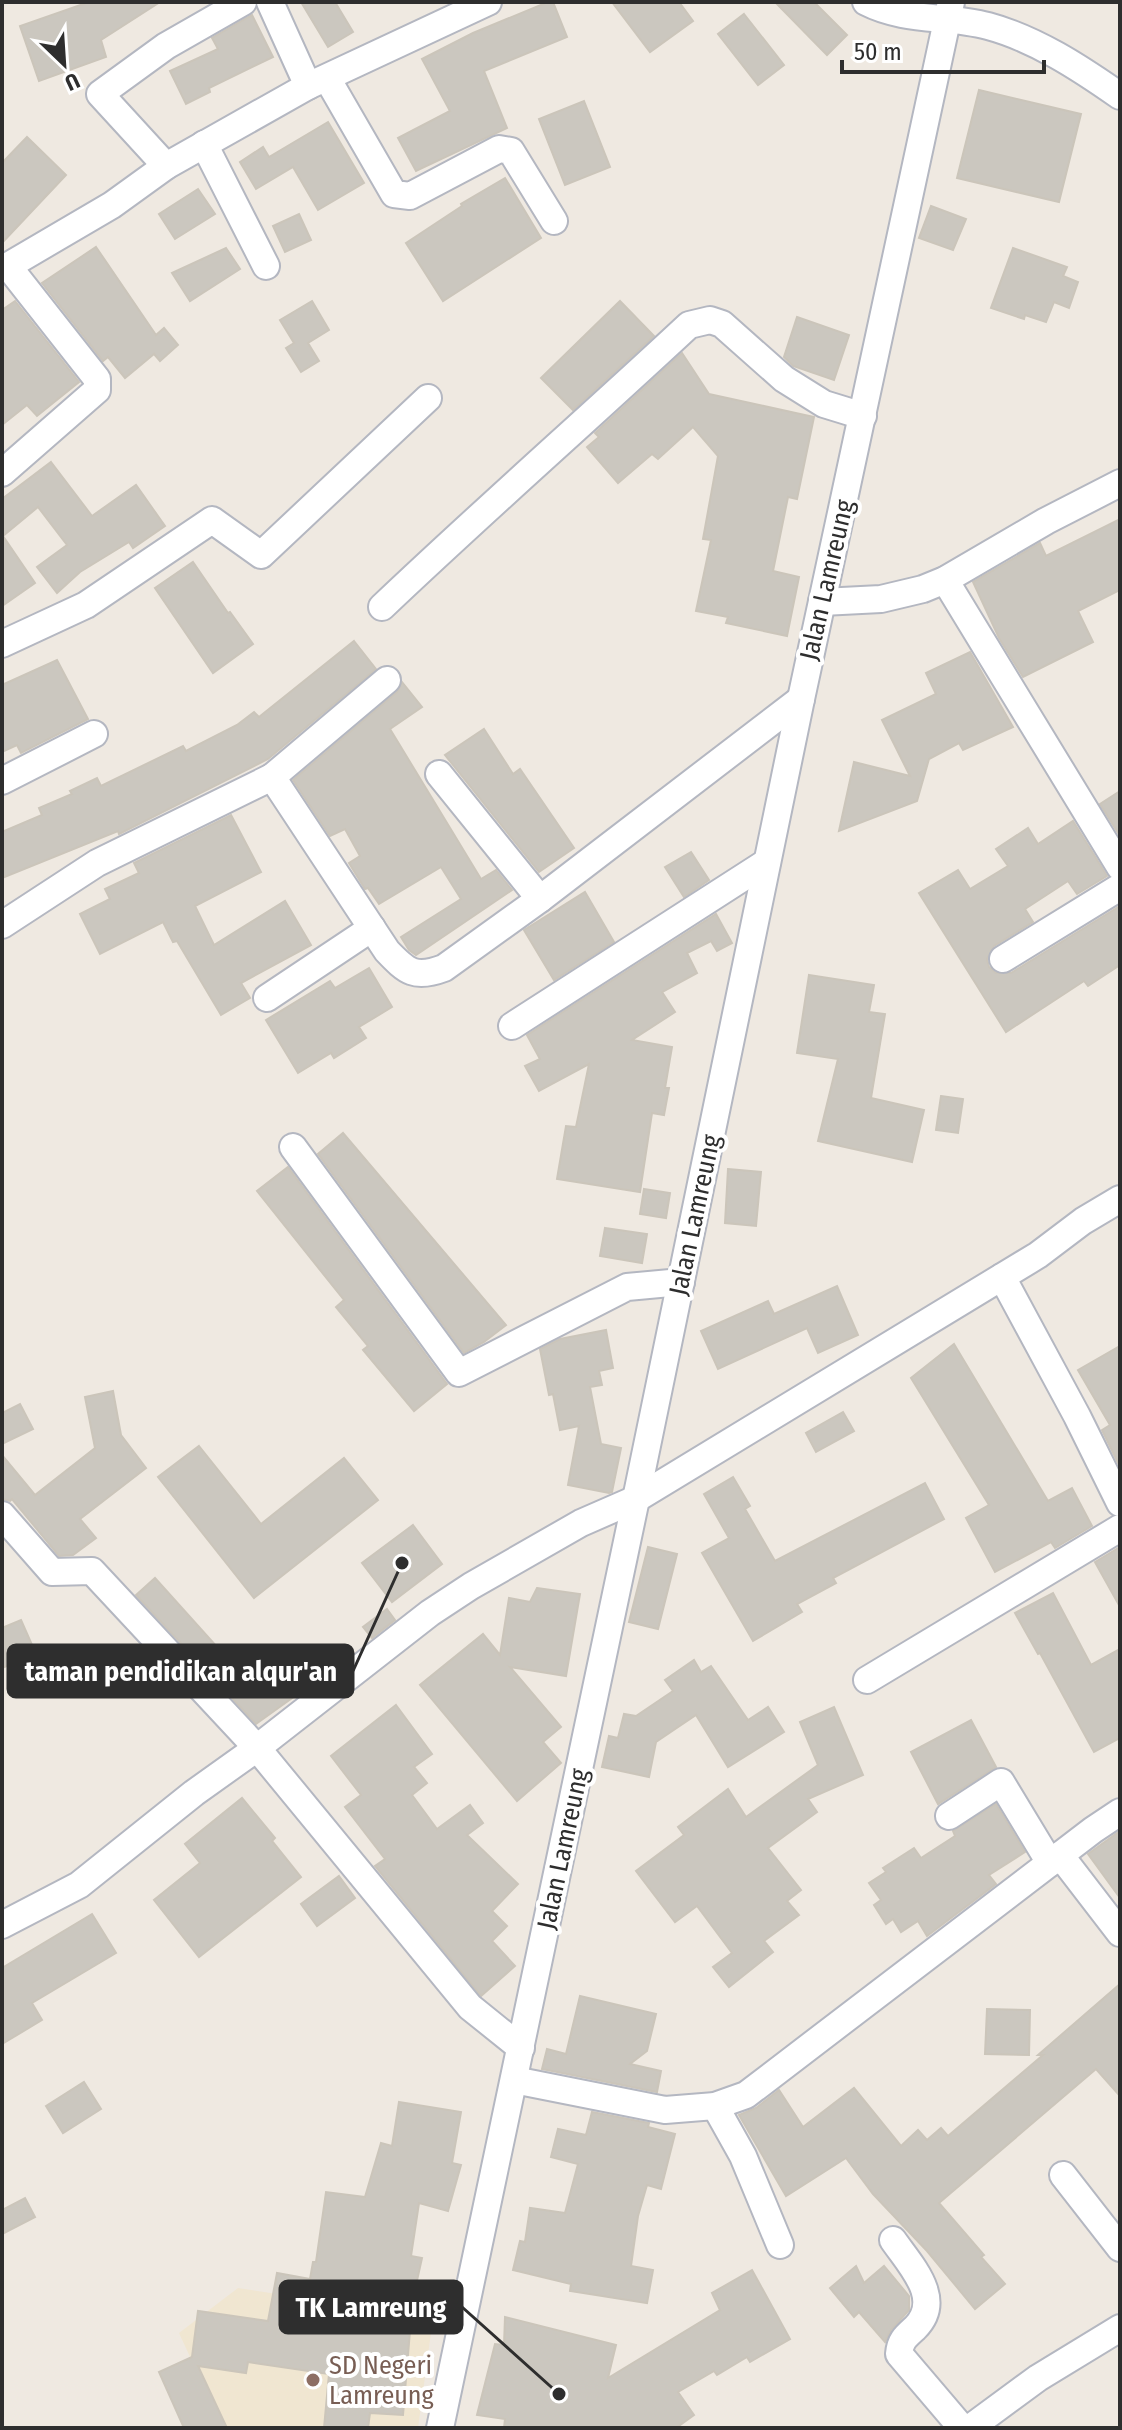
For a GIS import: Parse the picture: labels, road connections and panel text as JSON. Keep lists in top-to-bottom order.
{
  "streets": {
    "street": ["Jalan Lamreung"]
  },
  "places": ["taman pendidikan alqur'an", "SD Negeri Lamreung", "TK Lamreung"],
  "scale_bar": "50 m",
  "north": "bottom right"
}
